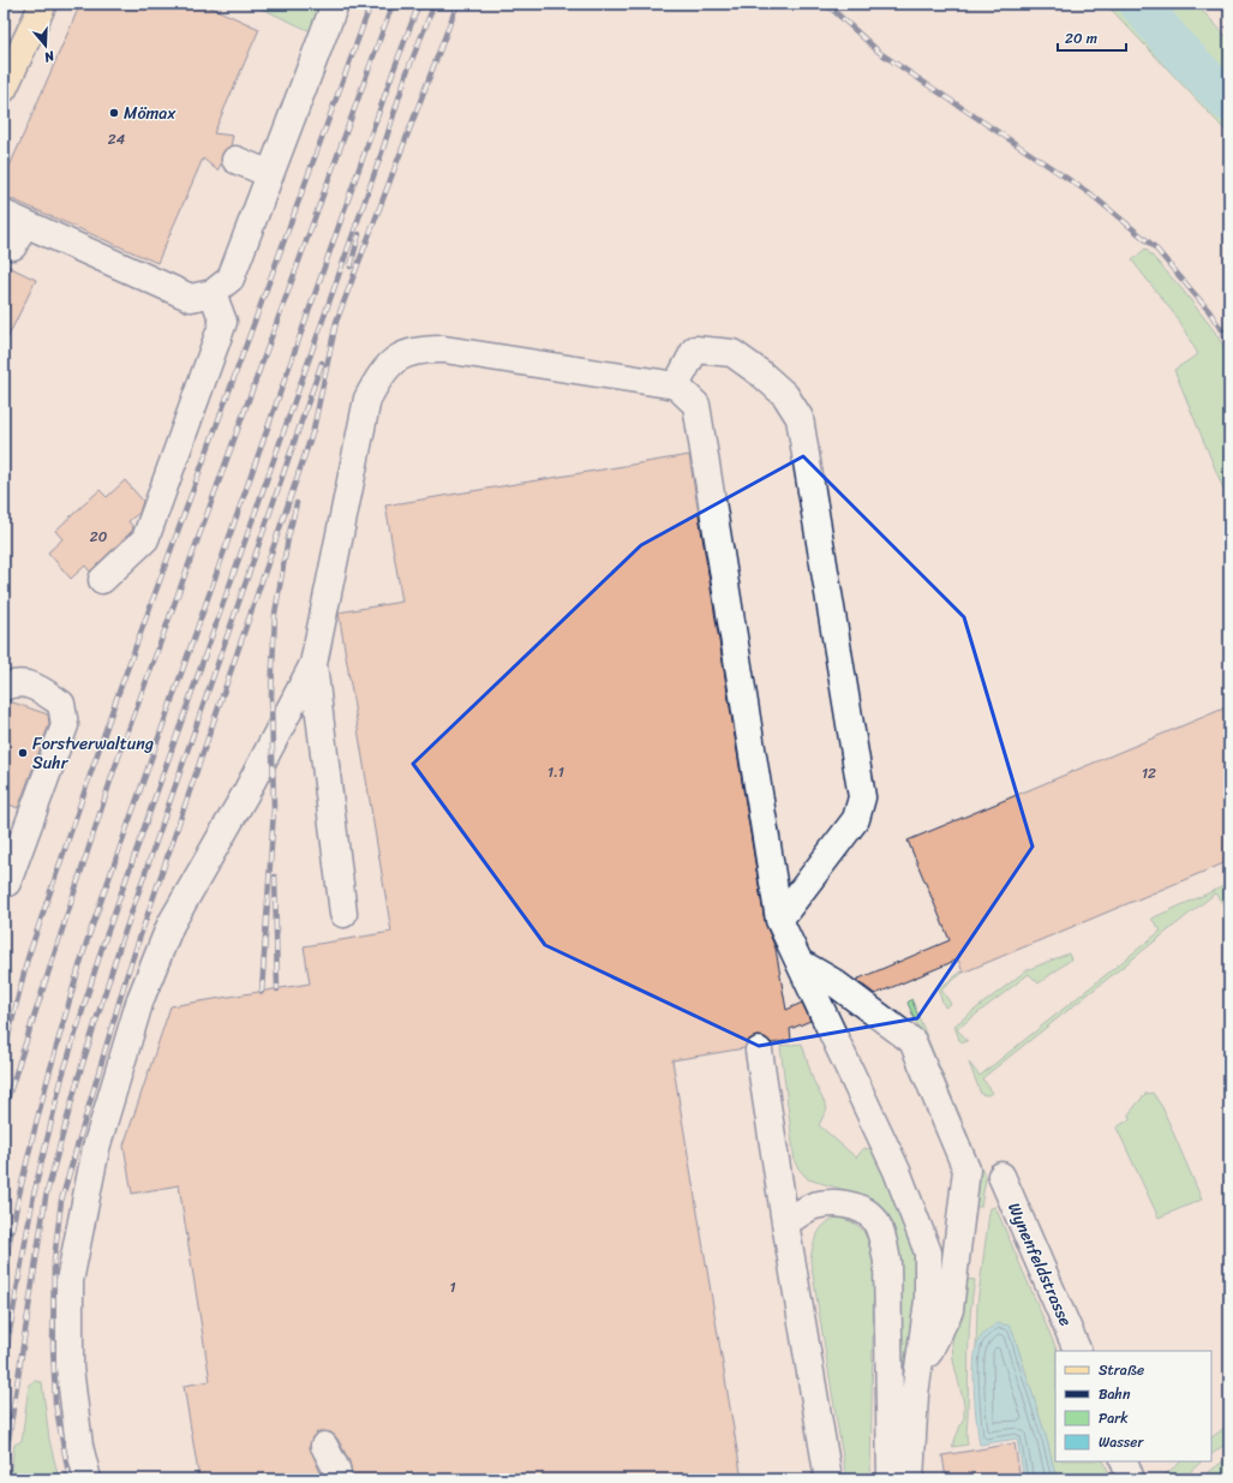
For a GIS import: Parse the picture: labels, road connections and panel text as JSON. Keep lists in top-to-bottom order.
{
  "streets": {
    "lane": ["Wynenfeldstrasse"]
  },
  "places": ["Mömax", "Forstverwaltung Suhr"],
  "house_numbers": [
    "24",
    "20",
    "1.1",
    "12",
    "1"
  ],
  "legend": [
    "Straße",
    "Bahn",
    "Park",
    "Wasser"
  ],
  "scale_bar": "20 m",
  "north": "bottom"
}
